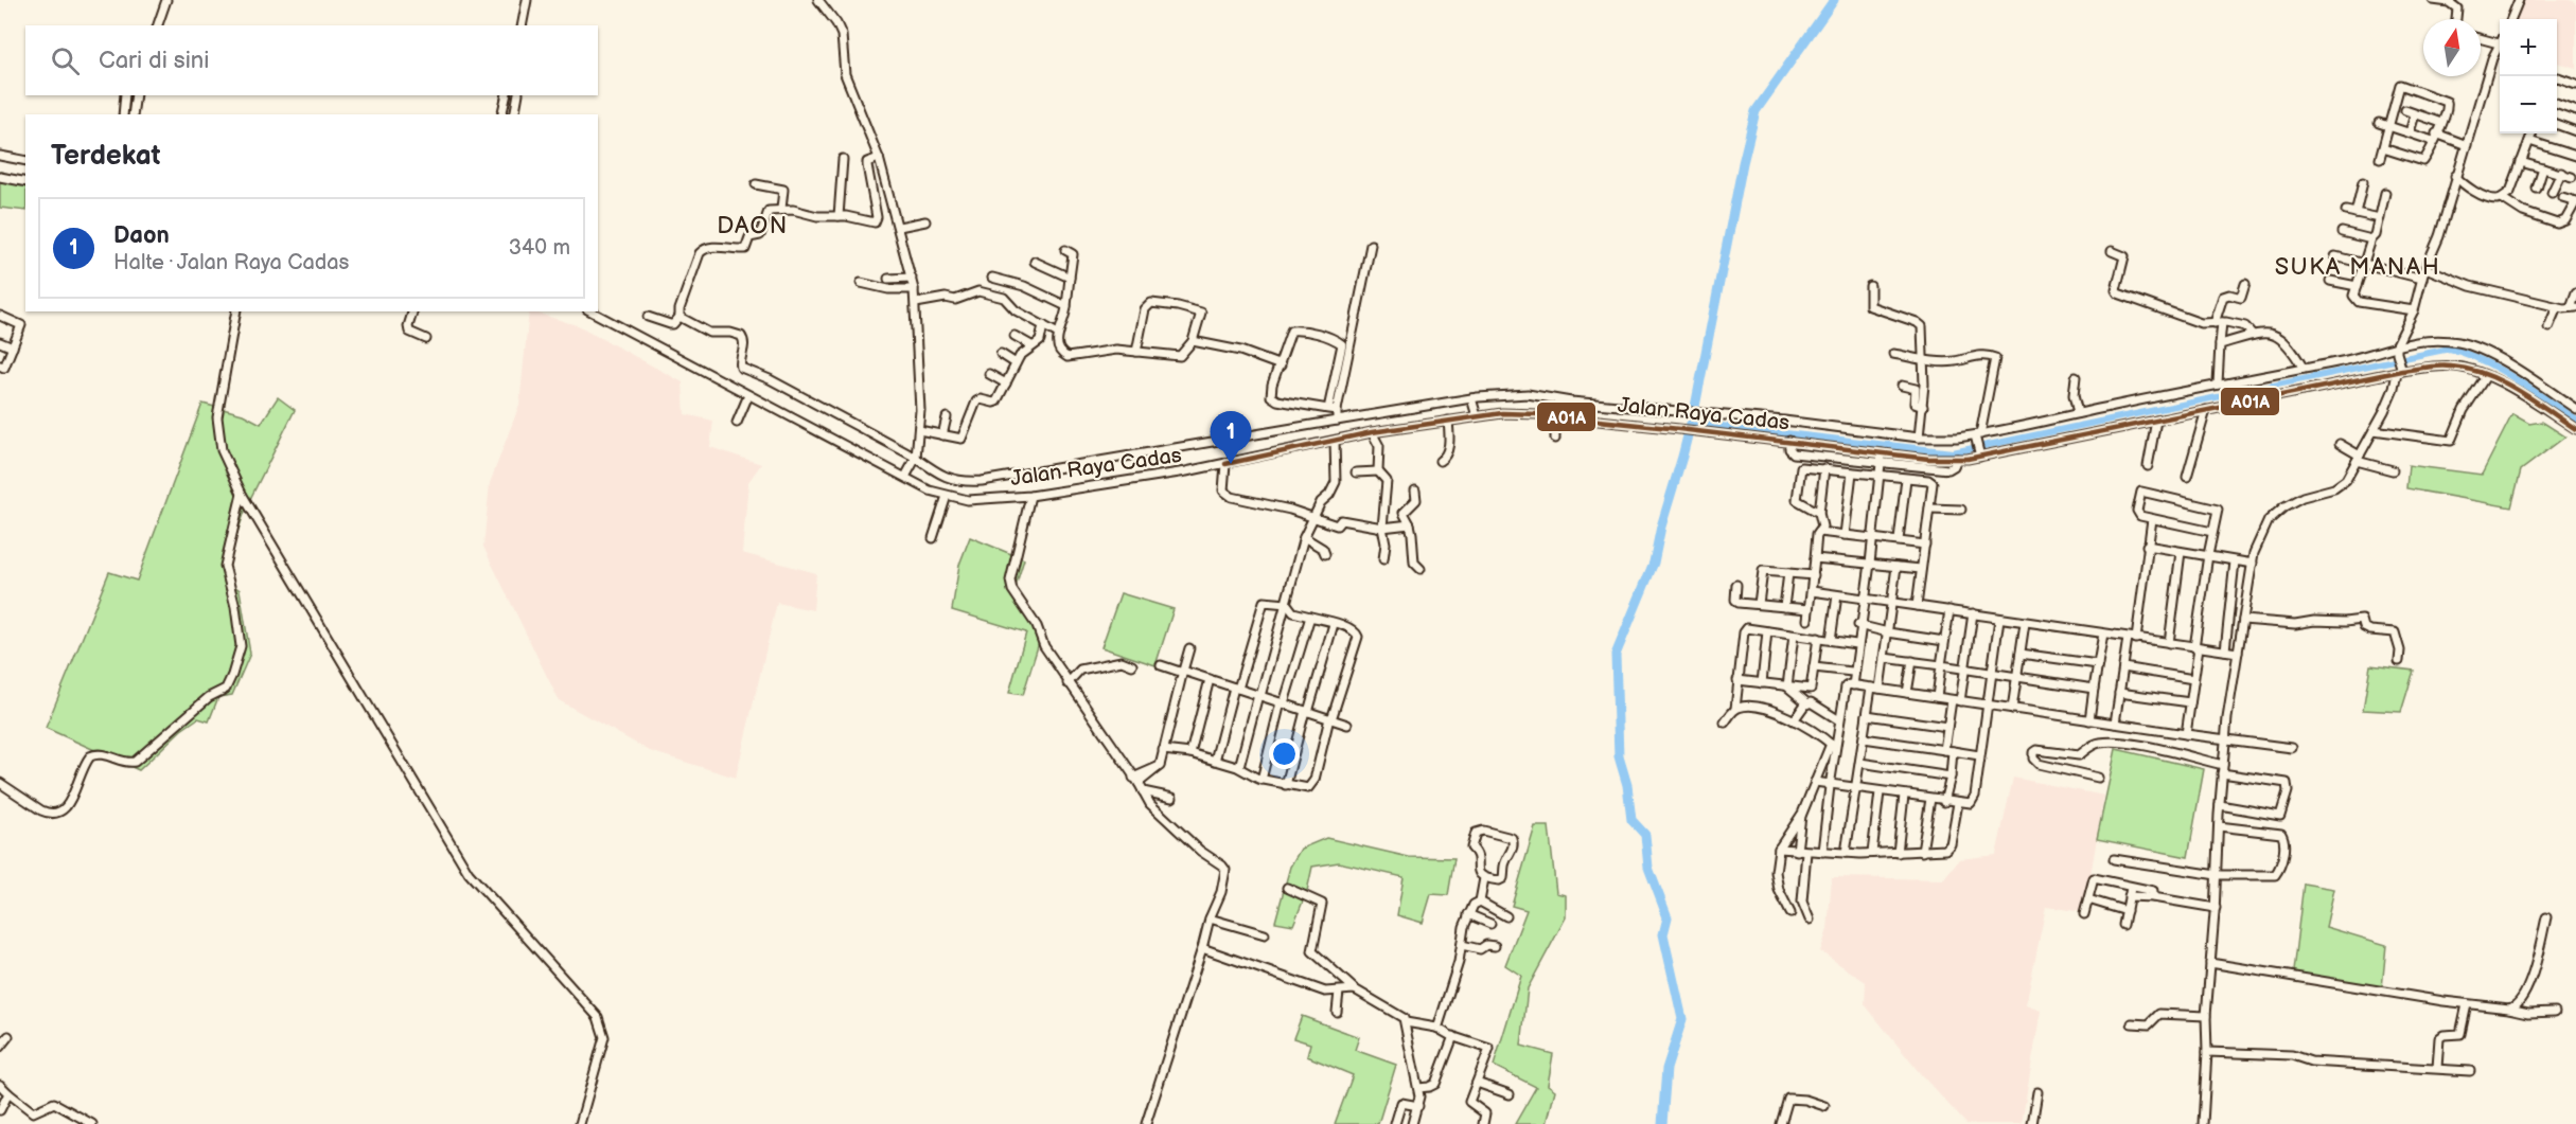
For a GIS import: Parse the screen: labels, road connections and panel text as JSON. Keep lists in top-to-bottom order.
{
  "streets": {
    "street": ["Jalan Raya Cadas"]
  },
  "districts": ["DAON", "SUKA MANAH"],
  "lines": ["transit line A01A"],
  "north": "top",
  "page": {
    "map_buttons": ["+", "−"],
    "search": "Cari di sini",
    "heading": "Terdekat",
    "list": [
      {
        "mark": "1",
        "name": "Daon",
        "note": "Halte · Jalan Raya Cadas",
        "value": "340 m"
      }
    ],
    "pins": "1"
  }
}
